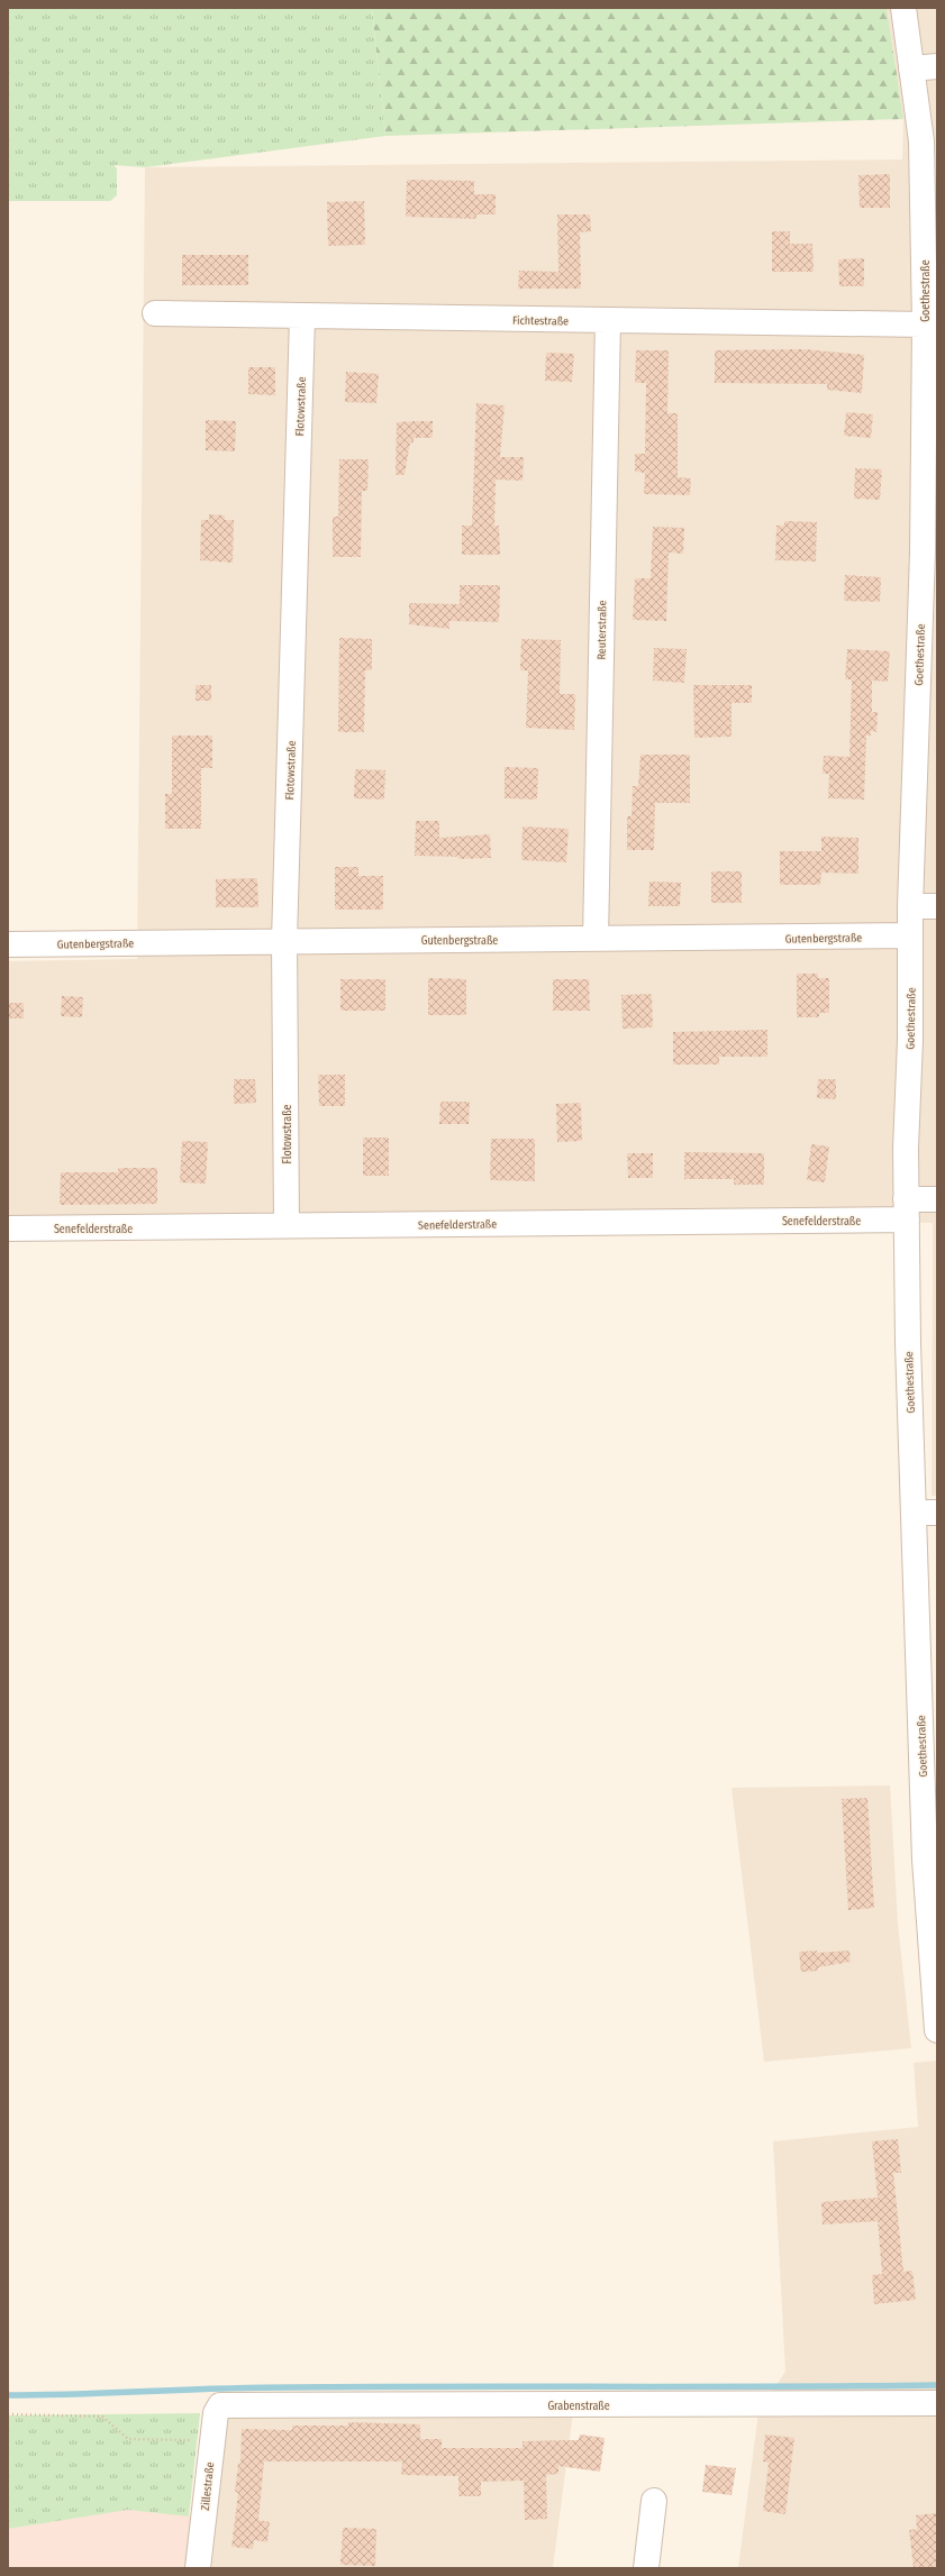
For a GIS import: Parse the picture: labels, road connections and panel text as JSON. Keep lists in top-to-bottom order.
{
  "streets": {
    "street": [
      "Goethestraße",
      "Fichtestraße",
      "Flotowstraße",
      "Reuterstraße",
      "Gutenbergstraße",
      "Senefelderstraße",
      "Grabenstraße",
      "Zillestraße"
    ]
  },
  "crossings": [
    ["Goethestraße", "Fichtestraße"],
    ["Goethestraße", "Gutenbergstraße"],
    ["Goethestraße", "Senefelderstraße"],
    ["Fichtestraße", "Flotowstraße"],
    ["Fichtestraße", "Reuterstraße"],
    ["Flotowstraße", "Gutenbergstraße"],
    ["Flotowstraße", "Senefelderstraße"],
    ["Reuterstraße", "Gutenbergstraße"],
    ["Grabenstraße", "Zillestraße"]
  ]
}
